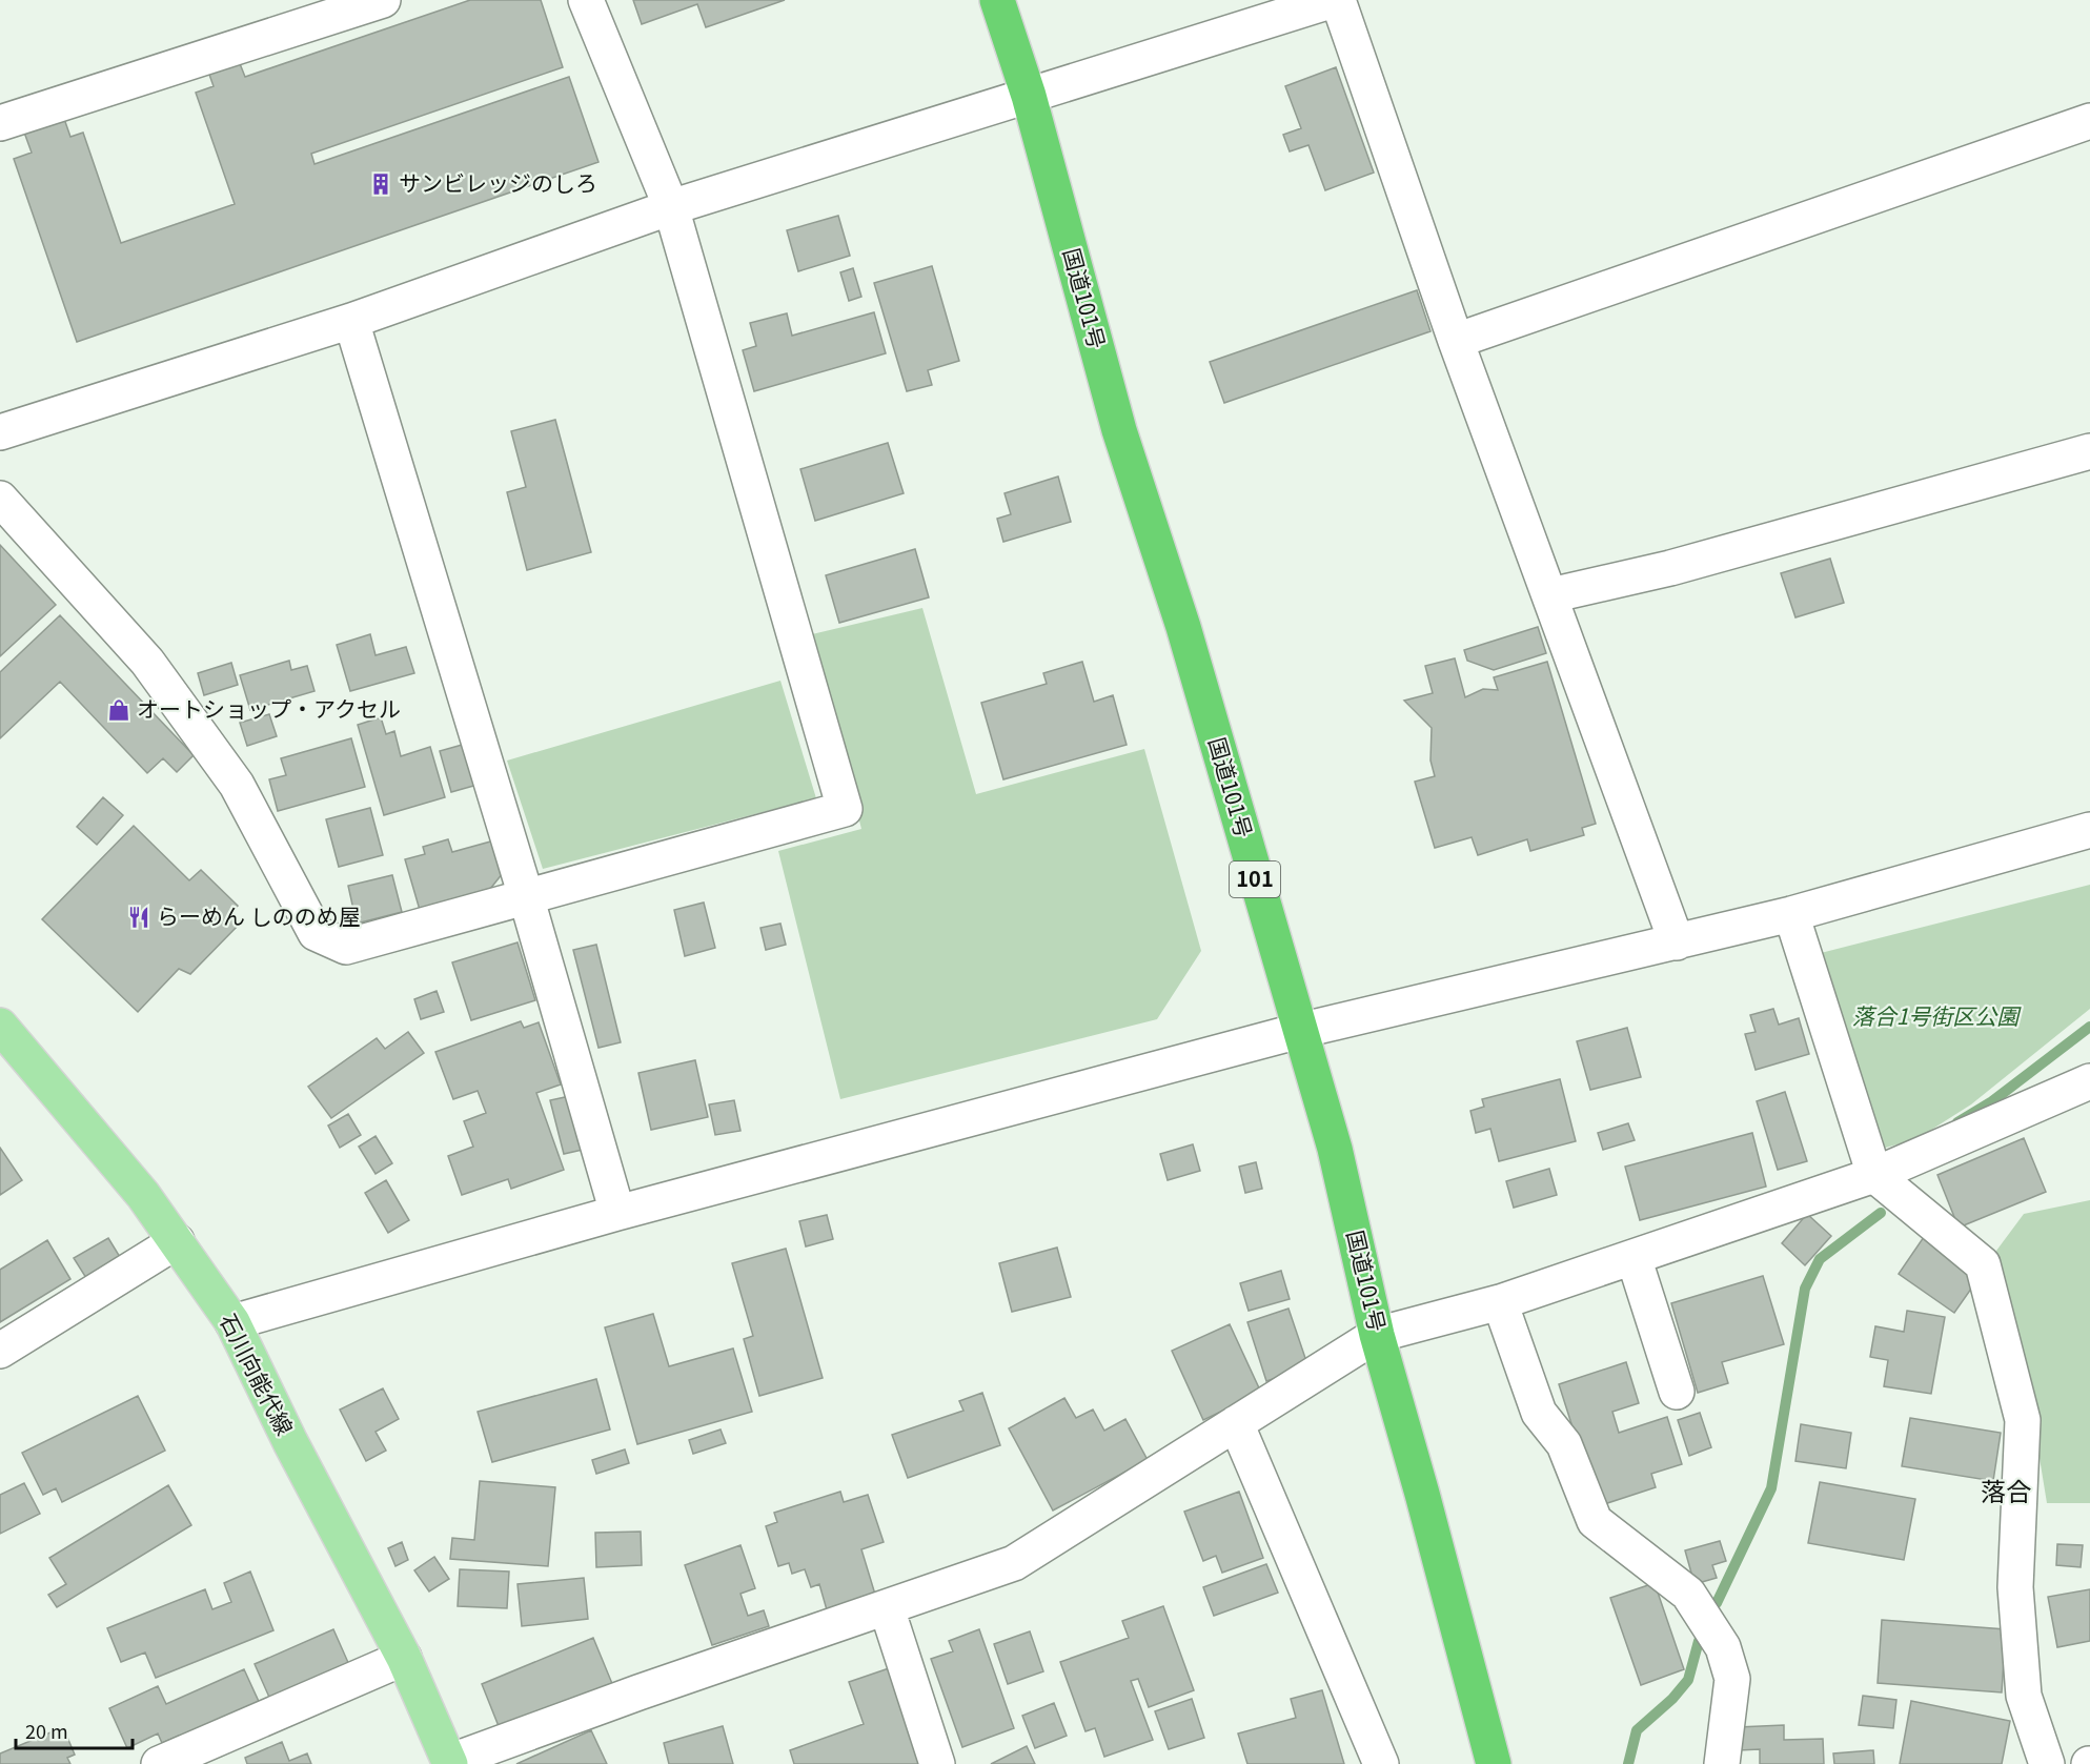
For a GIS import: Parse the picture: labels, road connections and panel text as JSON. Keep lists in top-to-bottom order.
{
  "streets": {
    "highway": ["国道101号", "101"],
    "main road": ["石川向能代線"]
  },
  "districts": ["落合"],
  "parks": ["落合1号街区公園"],
  "places": {
    "building": ["サンビレッジのしろ"],
    "shop": ["オートショップ・アクセル"],
    "restaurant": ["らーめん しののめ屋"]
  },
  "scale_bar": "20 m"
}
